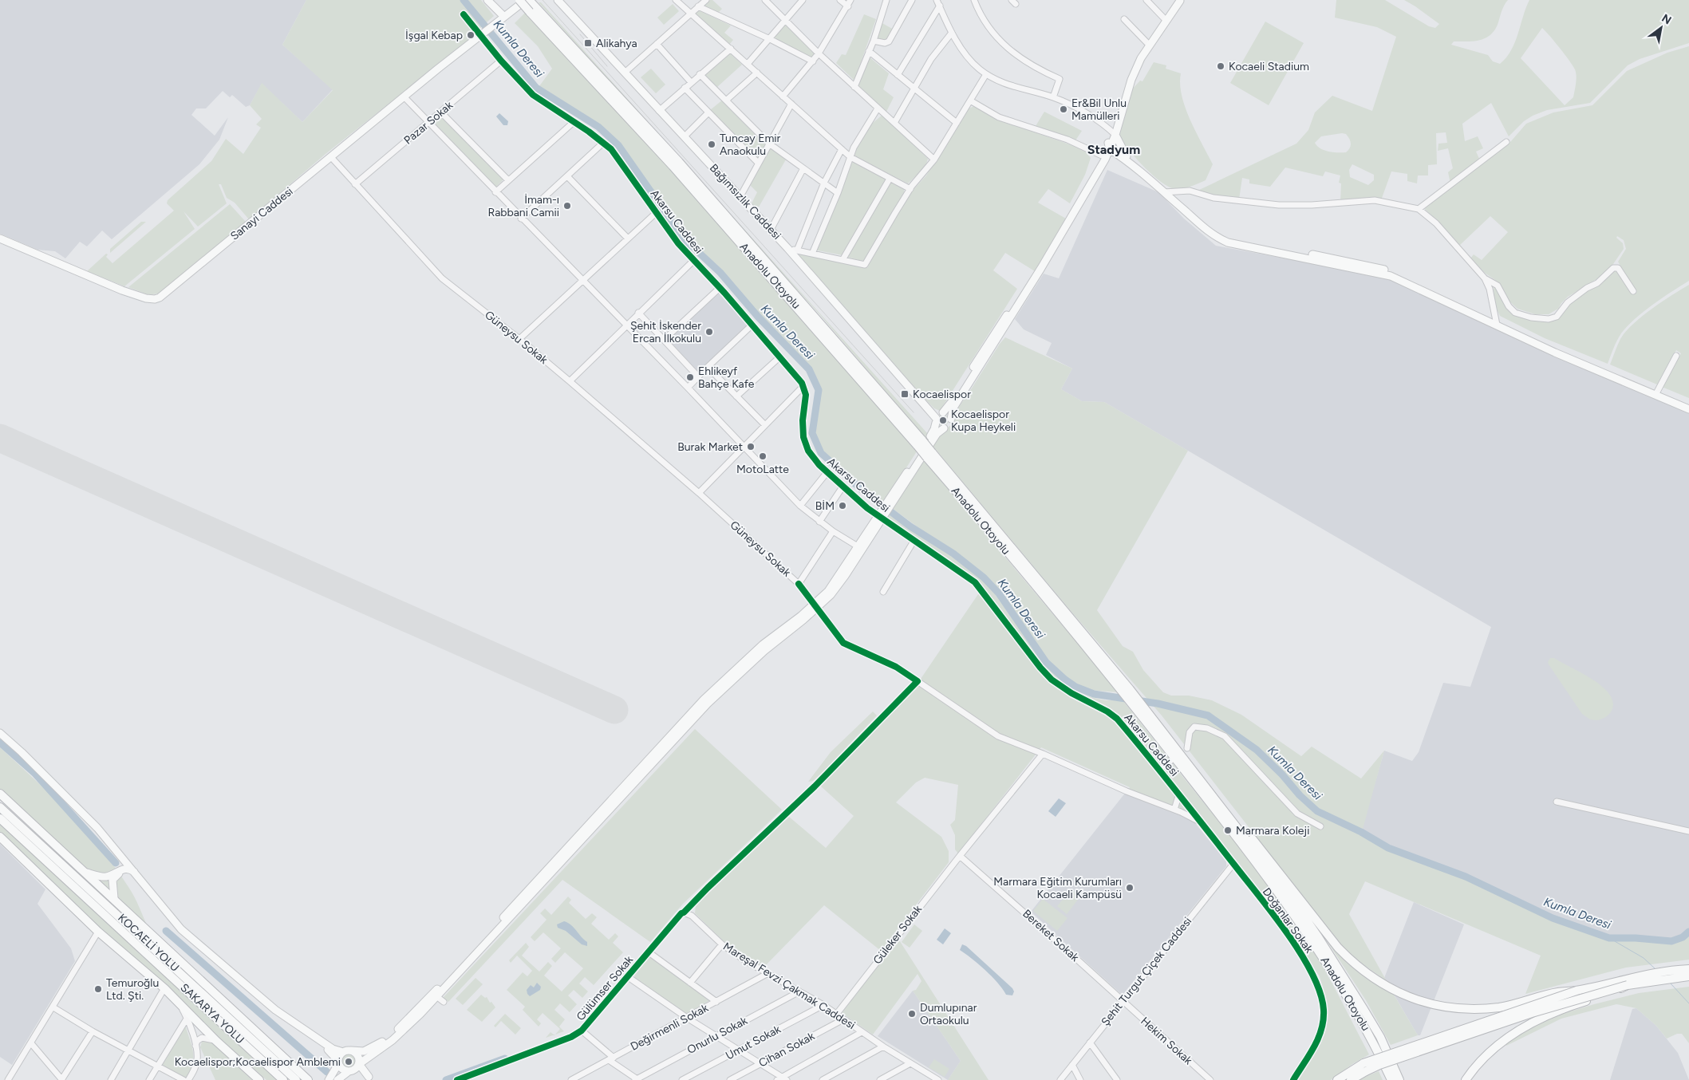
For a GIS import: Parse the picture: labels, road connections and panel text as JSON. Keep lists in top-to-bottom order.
{
  "streets": {
    "highway": ["Anadolu Otoyolu", "KOCAELİ YOLU", "SAKARYA YOLU"],
    "main road": ["Bağımsızlık Caddesi", "Sanayi Caddesi"],
    "street": [
      "Pazar Sokak",
      "Akarsu Caddesi",
      "Güneysu Sokak",
      "Doğanlar Sokak",
      "Güleker Sokak",
      "Bereket Sokak",
      "Şehit Turgut Çiçek Caddesi",
      "Mareşal Fevzi Çakmak Caddesi",
      "Gülümser Sokak",
      "Değirmenli Sokak",
      "Onurlu Sokak",
      "Hekim Sokak",
      "Umut Sokak",
      "Cihan Sokak"
    ]
  },
  "crossings": [
    ["Pazar Sokak", "Akarsu Caddesi"],
    ["Pazar Sokak", "Güneysu Sokak"],
    ["Sanayi Caddesi", "Akarsu Caddesi"],
    ["Sanayi Caddesi", "Güneysu Sokak"],
    ["Akarsu Caddesi", "Doğanlar Sokak"],
    ["Akarsu Caddesi", "Şehit Turgut Çiçek Caddesi"],
    ["Doğanlar Sokak", "Şehit Turgut Çiçek Caddesi"],
    ["Güleker Sokak", "Bereket Sokak"],
    ["Güleker Sokak", "Mareşal Fevzi Çakmak Caddesi"],
    ["Bereket Sokak", "Şehit Turgut Çiçek Caddesi"],
    ["Bereket Sokak", "Hekim Sokak"],
    ["Şehit Turgut Çiçek Caddesi", "Hekim Sokak"],
    ["Mareşal Fevzi Çakmak Caddesi", "Gülümser Sokak"],
    ["Mareşal Fevzi Çakmak Caddesi", "Değirmenli Sokak"],
    ["Mareşal Fevzi Çakmak Caddesi", "Onurlu Sokak"],
    ["Mareşal Fevzi Çakmak Caddesi", "Umut Sokak"],
    ["Mareşal Fevzi Çakmak Caddesi", "Cihan Sokak"]
  ],
  "districts": ["Stadyum"],
  "water": ["Kumla Deresi"],
  "places": {
    "other": [
      "İşgal Kebap",
      "Kocaeli Stadium",
      "Er&Bil Unlu Mamülleri",
      "Tuncay Emir Anaokulu",
      "İmam-ı Rabbani Camii",
      "Şehit İskender Ercan İlkokulu",
      "Ehlikeyf Bahçe Kafe",
      "Kocaelispor Kupa Heykeli",
      "Burak Market",
      "MotoLatte",
      "BİM",
      "Marmara Koleji",
      "Marmara Eğitim Kurumları Kocaeli Kampüsü",
      "Temuroğlu Ltd. Şti.",
      "Dumlupınar Ortaokulu",
      "Kocaelispor;Kocaelispor Amblemi"
    ],
    "transit": ["Alikahya", "Kocaelispor"]
  },
  "north": "top right"
}
